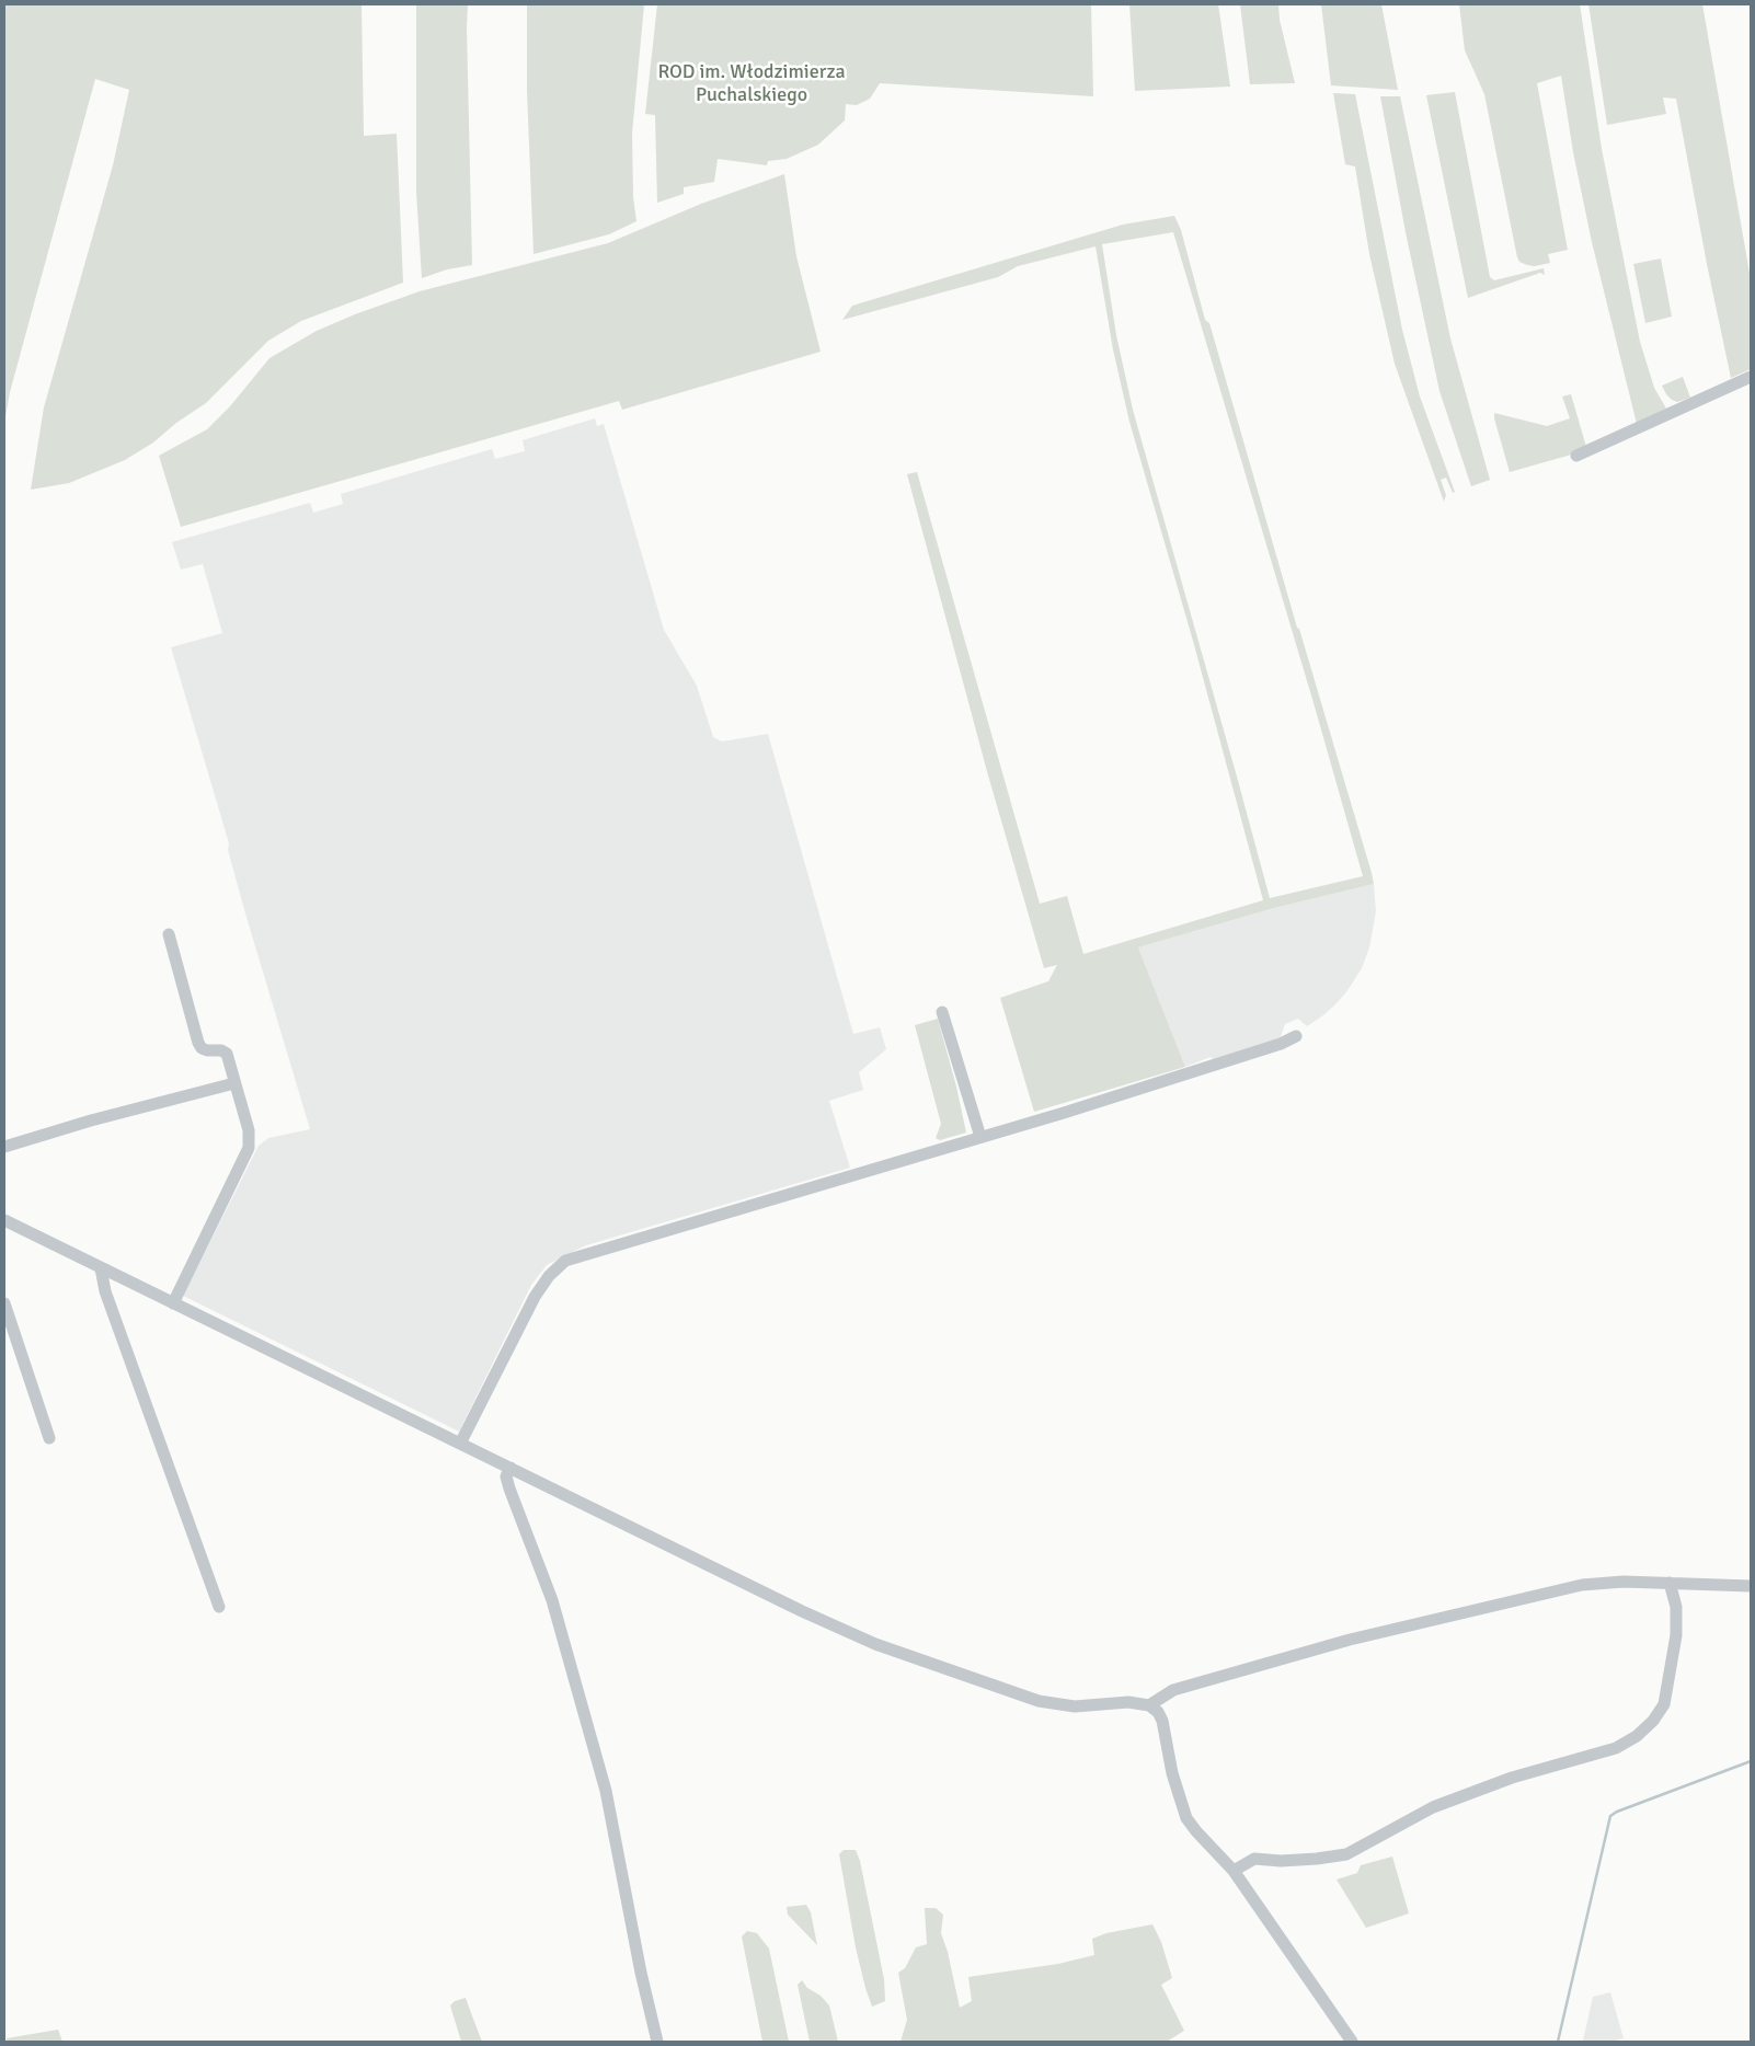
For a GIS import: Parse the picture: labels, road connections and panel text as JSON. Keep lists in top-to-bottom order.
{
  "parks": ["ROD im. Włodzimierza Puchalskiego"]
}
